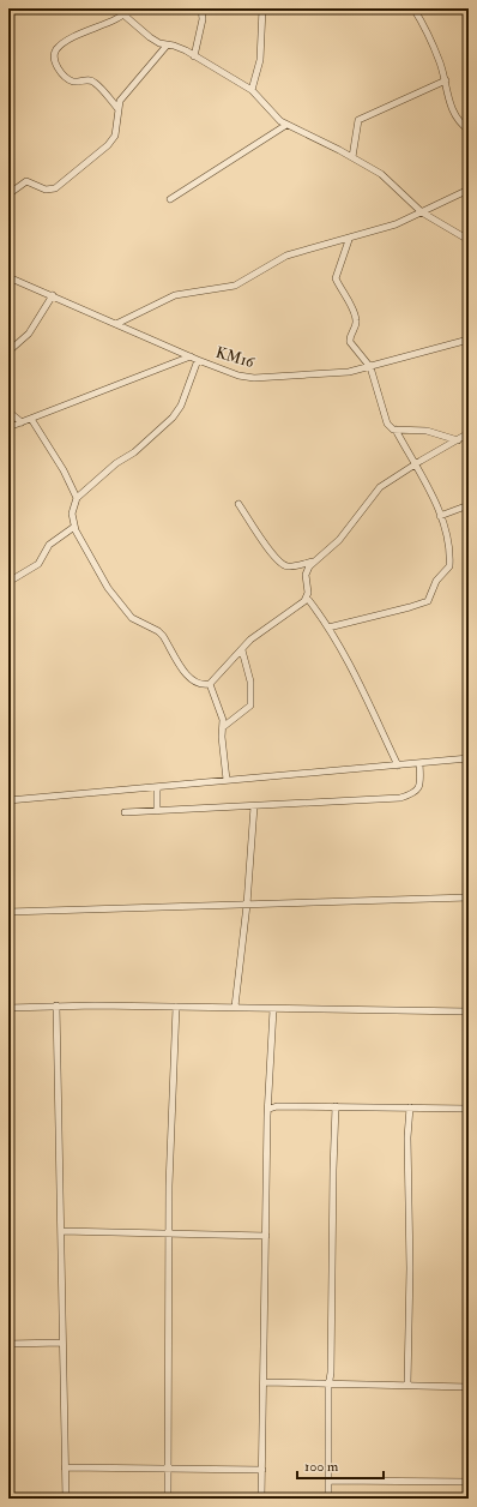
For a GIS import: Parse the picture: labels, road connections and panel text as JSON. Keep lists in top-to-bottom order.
{
  "streets": {
    "street": ["KM16"]
  },
  "scale_bar": "100 m"
}
